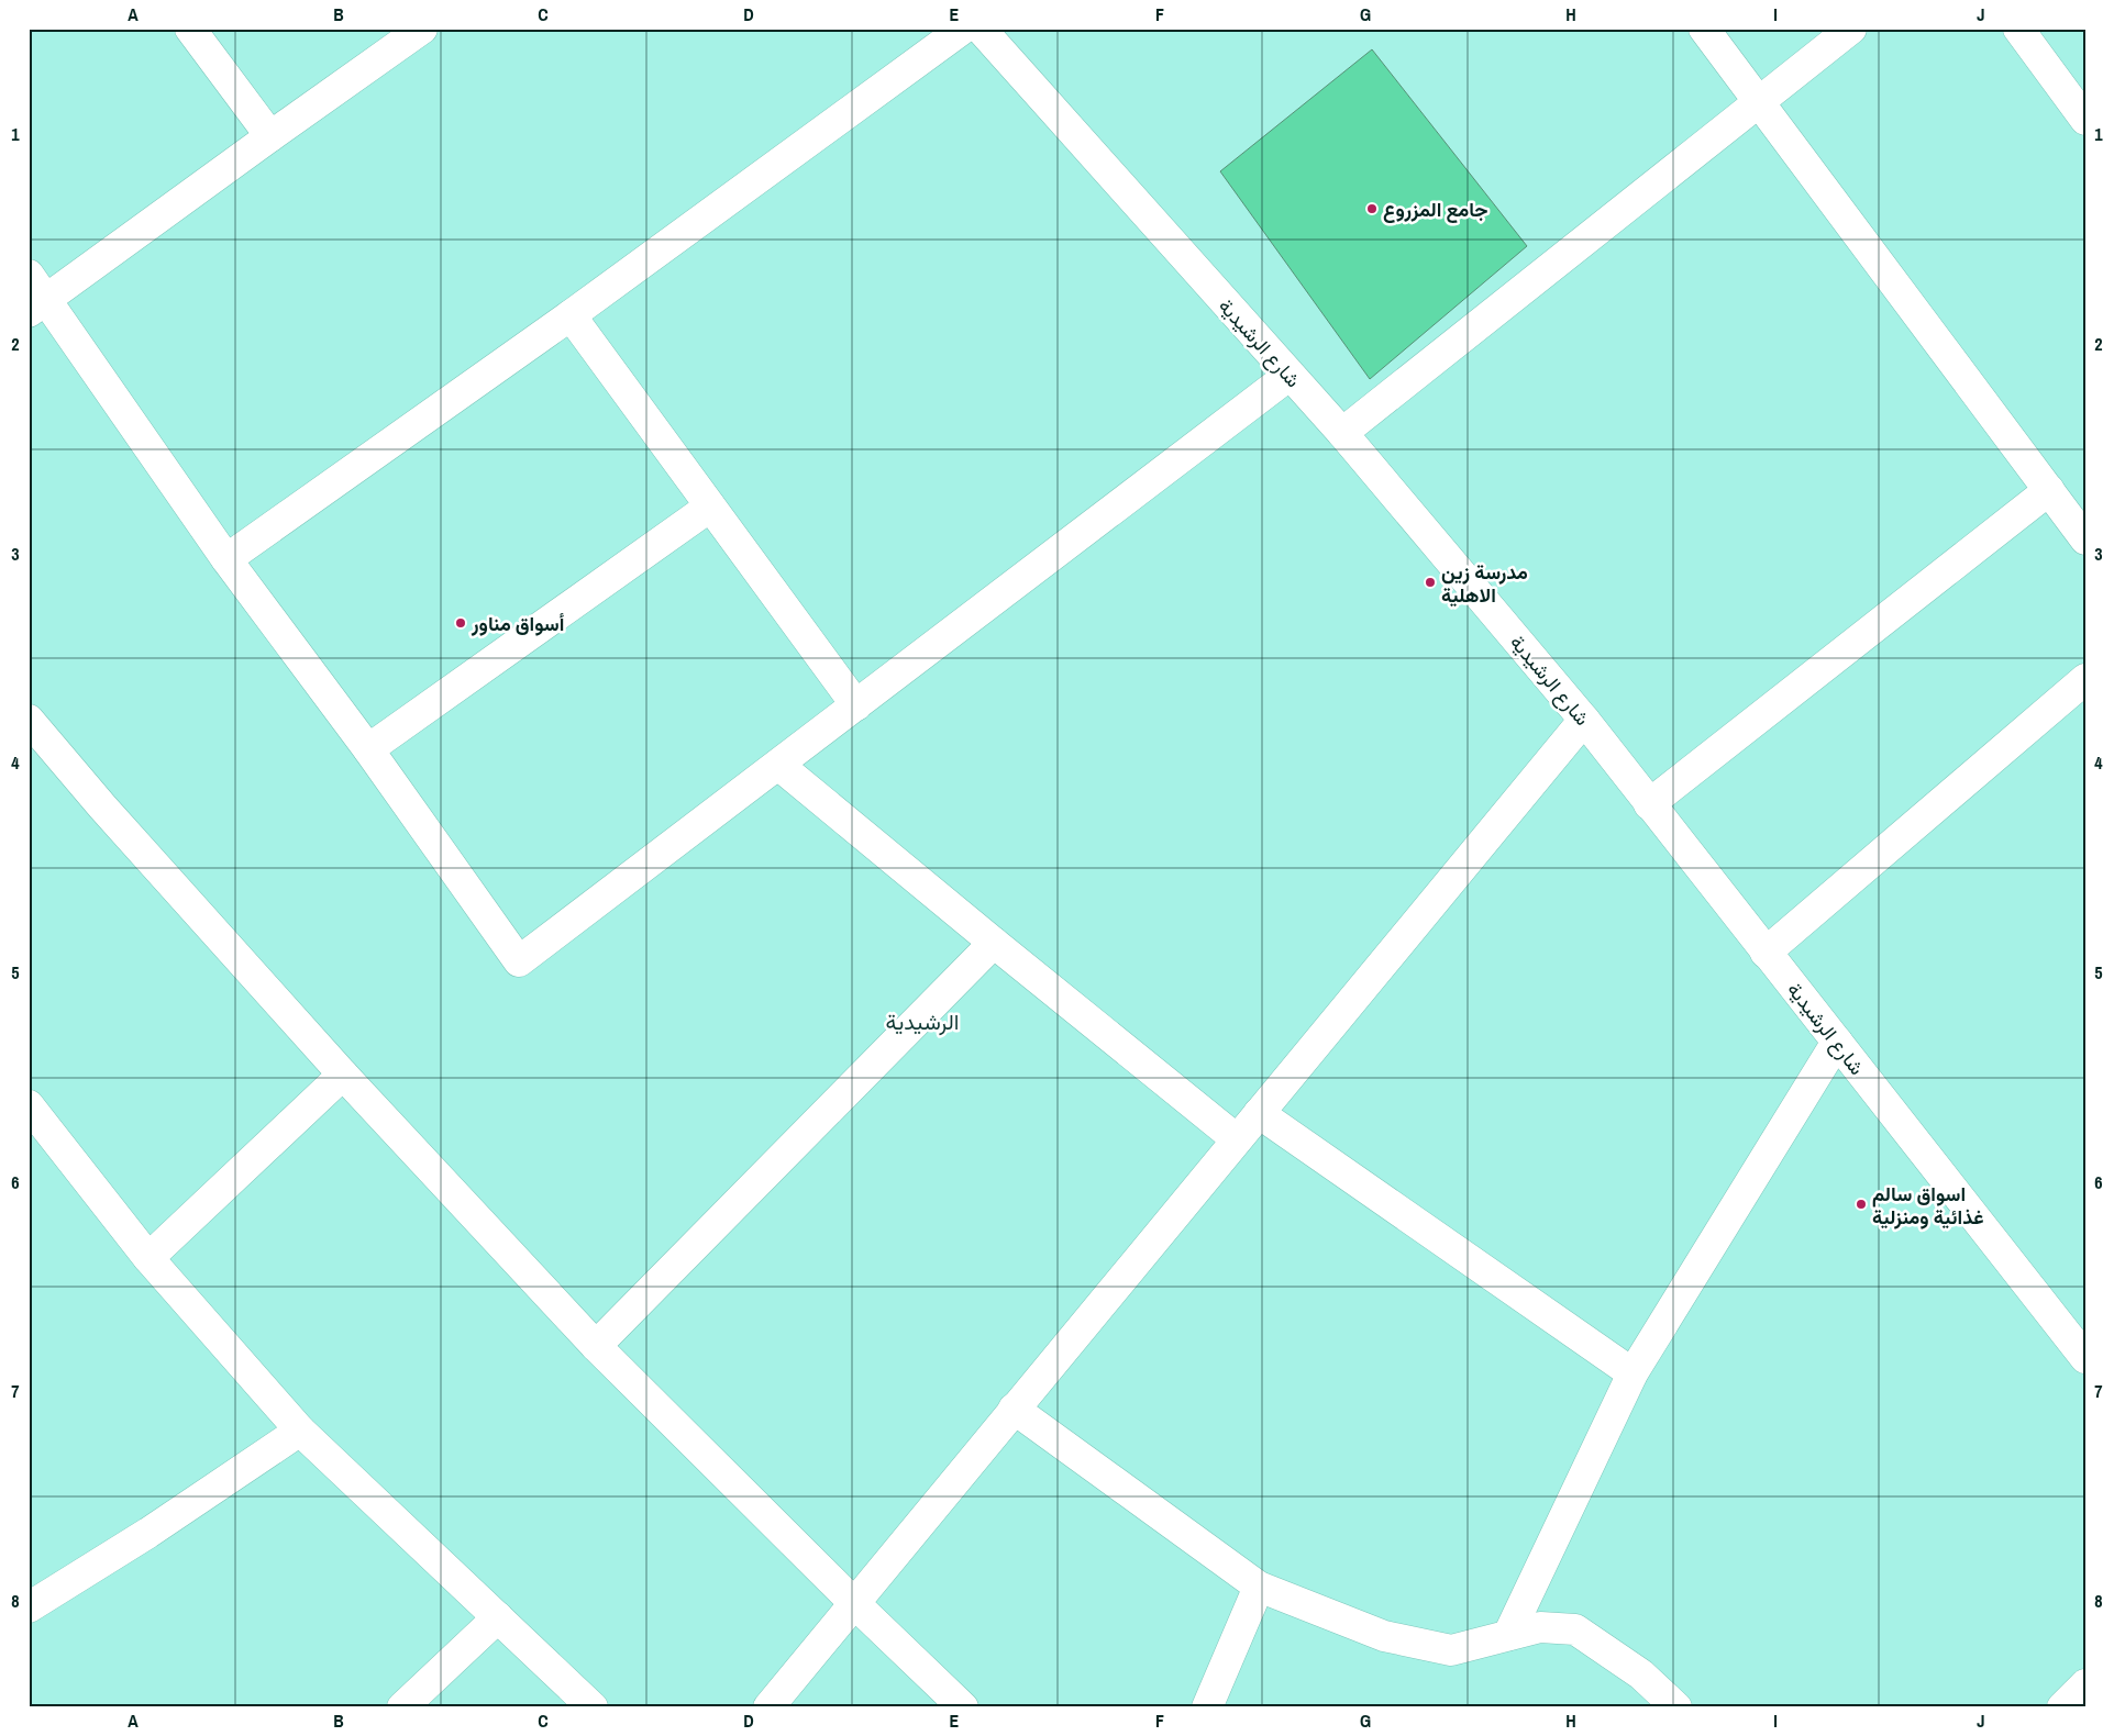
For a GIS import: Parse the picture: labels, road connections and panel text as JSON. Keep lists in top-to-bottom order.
{
  "streets": {
    "street": ["شارع الرشيدية"]
  },
  "districts": ["الرشيدية"],
  "places": [
    "جامع المزروع",
    "مدرسة زين الاهلية",
    "أسواق مناور",
    "اسواق سالم غذائية ومنزلية"
  ],
  "grid": {
    "columns": [
      "A",
      "B",
      "C",
      "D",
      "E",
      "F",
      "G",
      "H",
      "I",
      "J"
    ],
    "rows": [
      "1",
      "2",
      "3",
      "4",
      "5",
      "6",
      "7",
      "8"
    ]
  }
}
